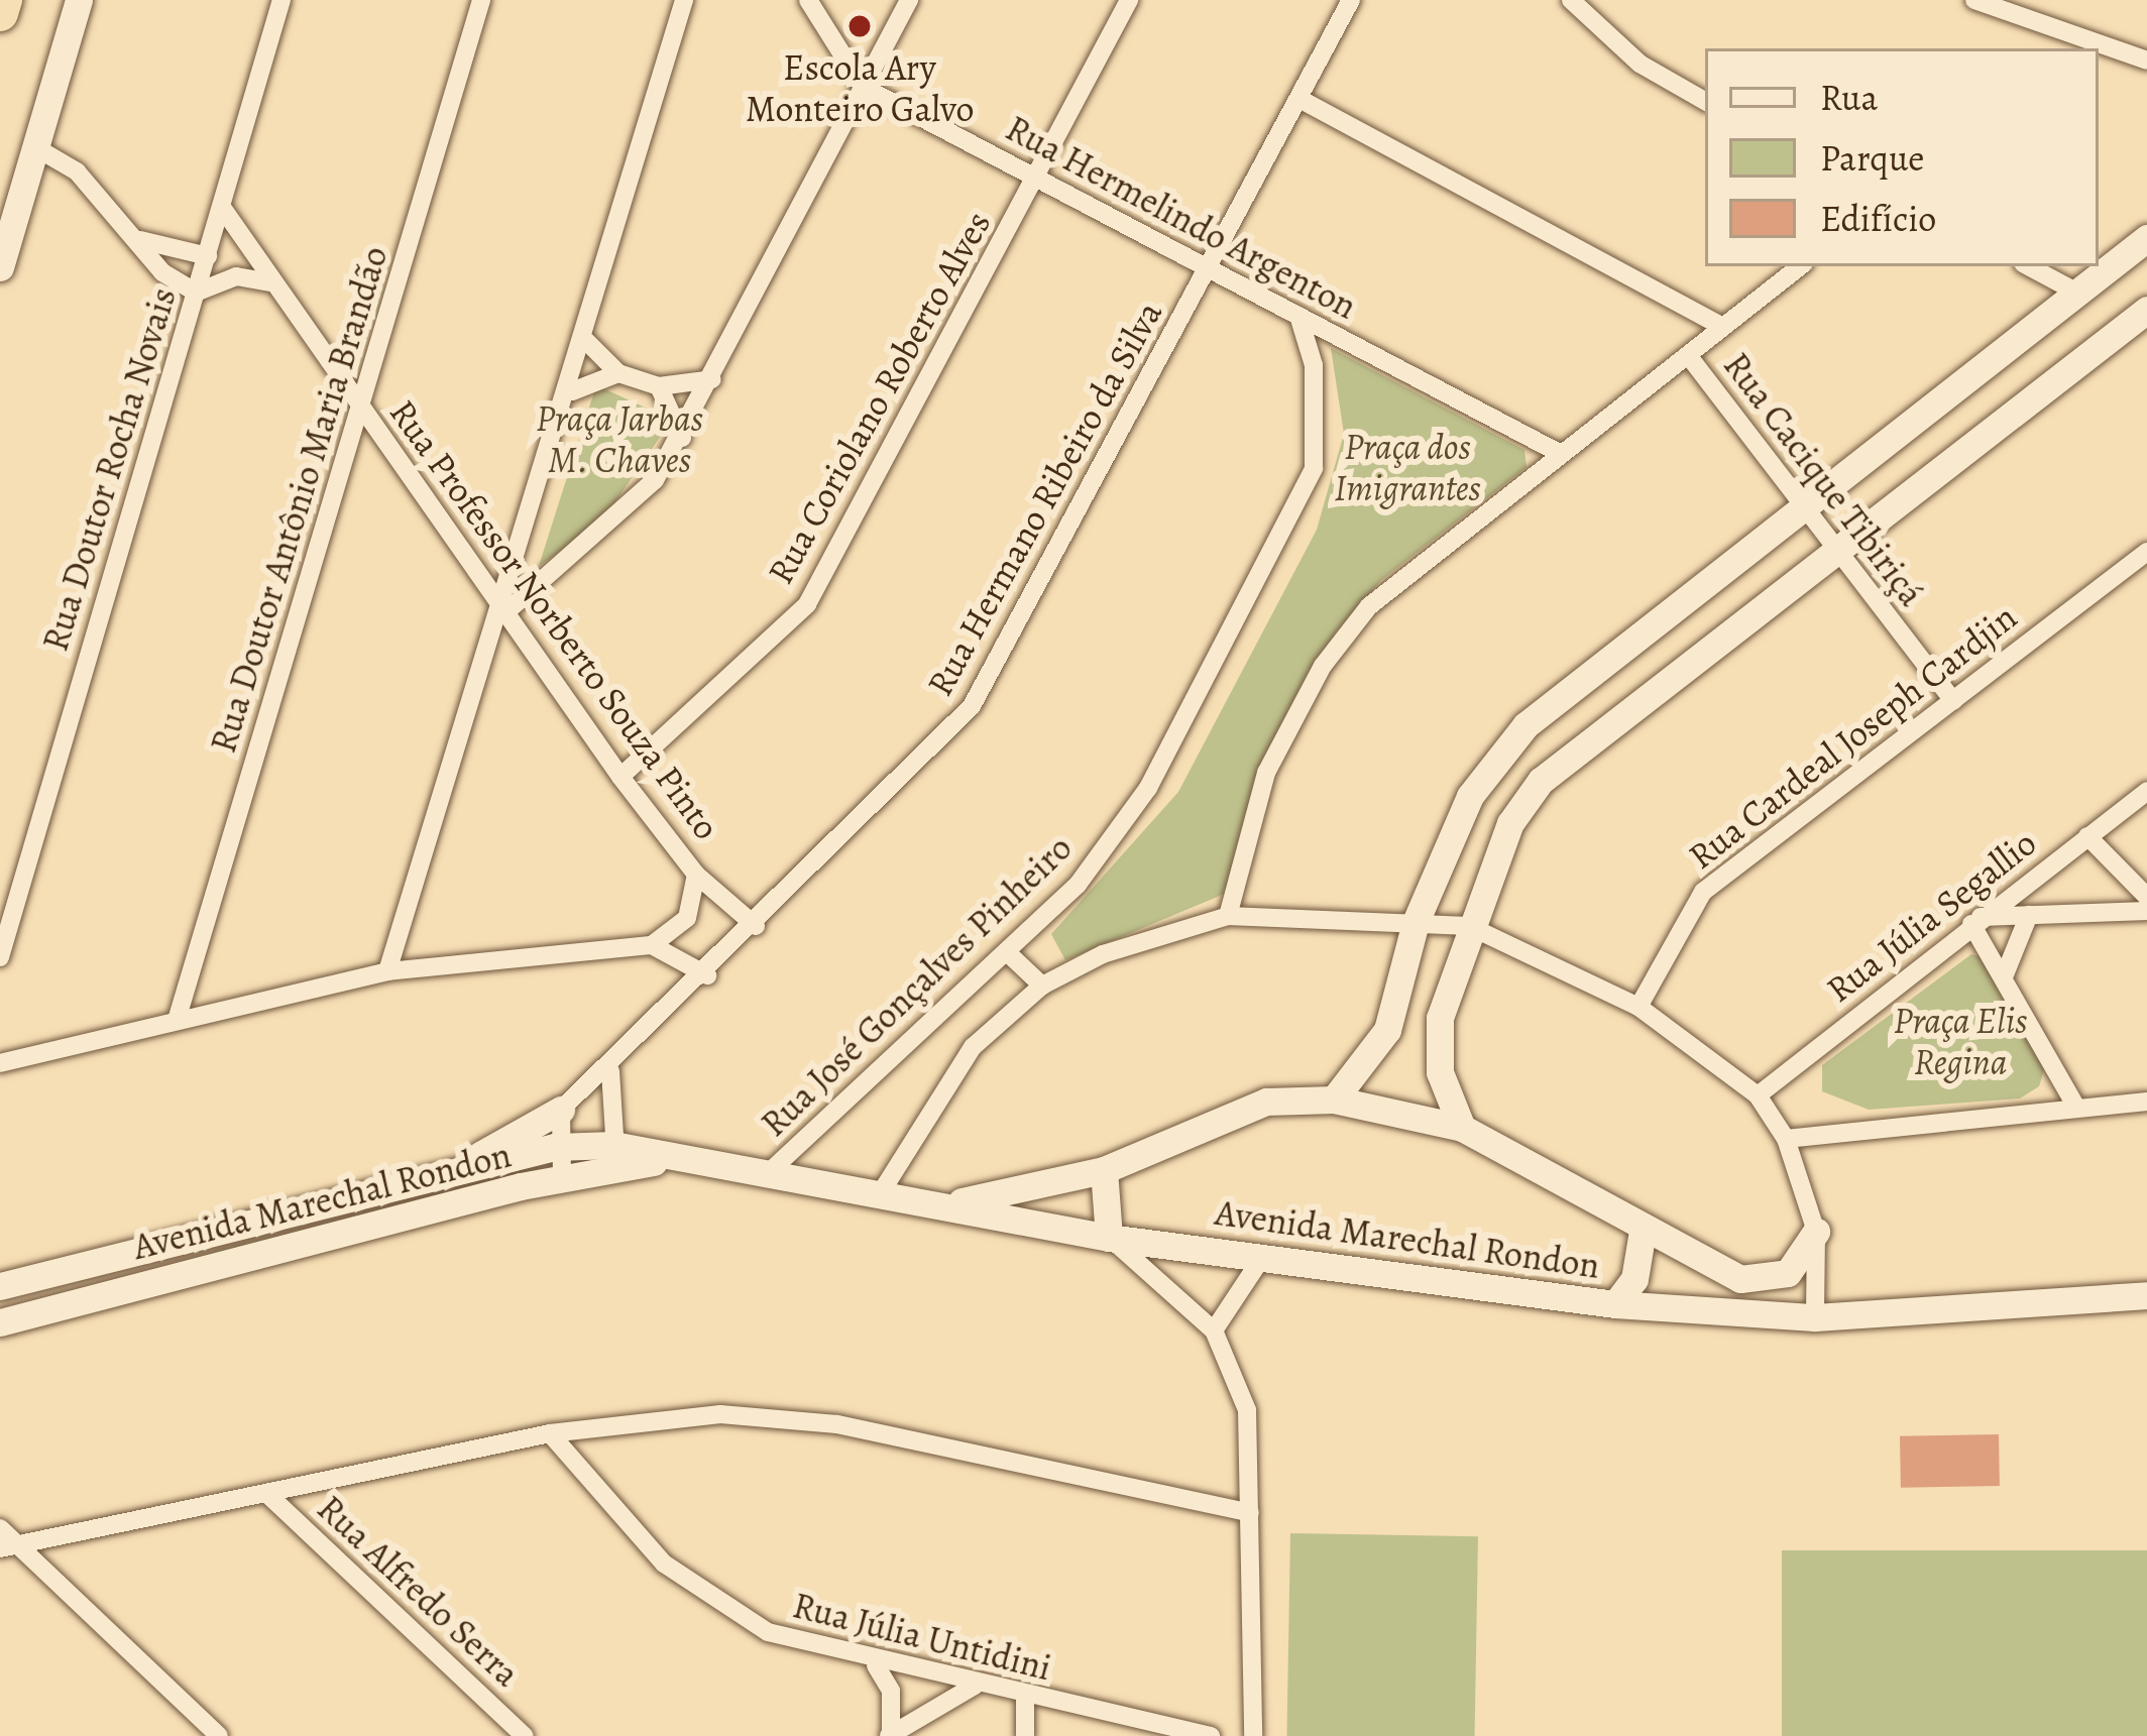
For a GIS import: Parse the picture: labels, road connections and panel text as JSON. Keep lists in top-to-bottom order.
{
  "streets": {
    "street": [
      "Rua Hermelindo Argenton",
      "Rua Coriolano Roberto Alves",
      "Rua Doutor Rocha Novais",
      "Rua Cacique Tibiriçá",
      "Rua Hermano Ribeiro da Silva",
      "Rua Doutor Antônio Maria Brandão",
      "Rua Professor Norberto Souza Pinto",
      "Rua Cardeal Joseph Cardjin",
      "Rua Júlia Segallio",
      "Rua José Gonçalves Pinheiro",
      "Avenida Marechal Rondon",
      "Rua Alfredo Serra",
      "Rua Júlia Untidini"
    ]
  },
  "crossings": [
    ["Rua Hermelindo Argenton", "Rua Coriolano Roberto Alves"],
    ["Rua Hermelindo Argenton", "Rua Hermano Ribeiro da Silva"],
    ["Rua Hermelindo Argenton", "Rua José Gonçalves Pinheiro"],
    ["Rua Coriolano Roberto Alves", "Rua Professor Norberto Souza Pinto"],
    ["Rua Doutor Rocha Novais", "Rua Professor Norberto Souza Pinto"],
    ["Rua Cacique Tibiriçá", "Rua Cardeal Joseph Cardjin"],
    ["Rua Hermano Ribeiro da Silva", "Rua Professor Norberto Souza Pinto"],
    ["Rua Doutor Antônio Maria Brandão", "Rua Professor Norberto Souza Pinto"],
    ["Rua José Gonçalves Pinheiro", "Avenida Marechal Rondon"]
  ],
  "parks": ["Praça Jarbas M. Chaves", "Praça dos Imigrantes", "Praça Elis Regina"],
  "places": ["Escola Ary Monteiro Galvo"],
  "legend": ["Rua", "Parque", "Edifício"]
}
